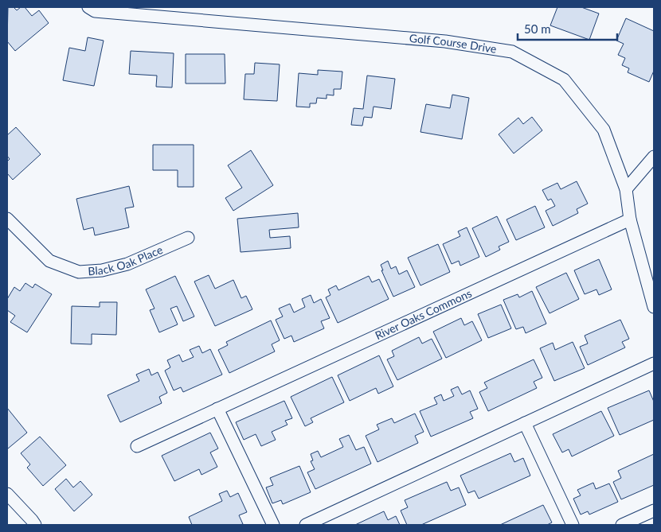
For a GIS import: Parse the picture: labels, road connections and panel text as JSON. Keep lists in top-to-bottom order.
{
  "streets": {
    "street": ["Golf Course Drive", "Black Oak Place", "River Oaks Commons"]
  },
  "crossings": [
    ["Golf Course Drive", "River Oaks Commons"]
  ],
  "scale_bar": "50 m"
}
